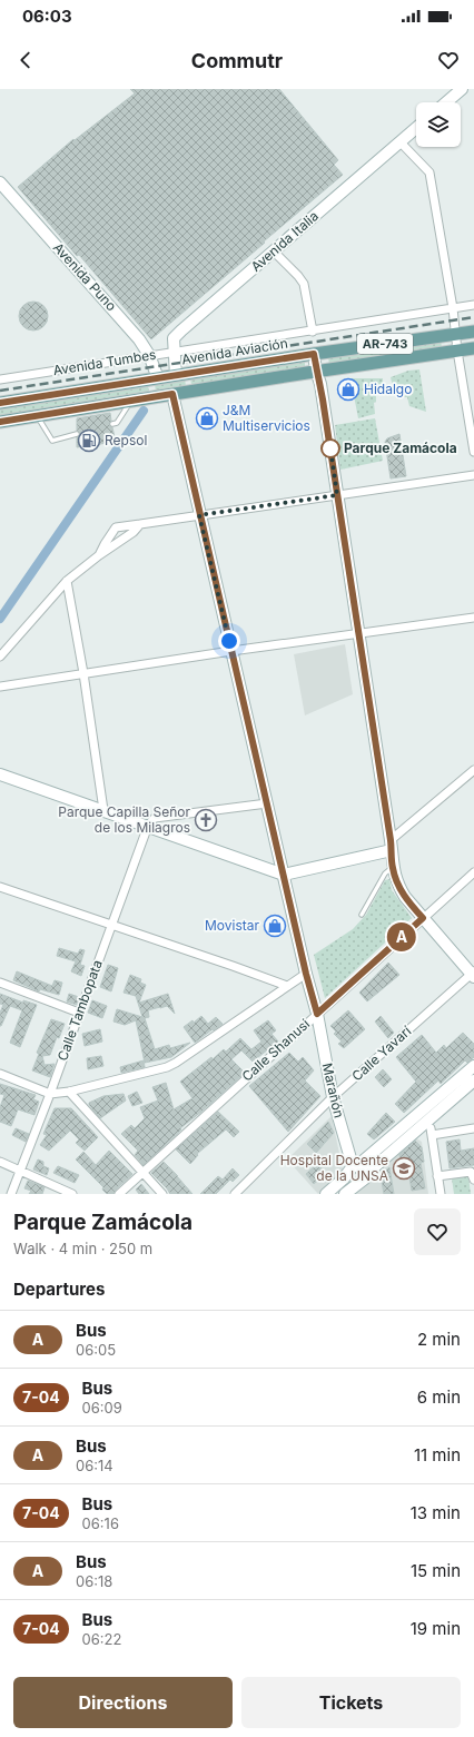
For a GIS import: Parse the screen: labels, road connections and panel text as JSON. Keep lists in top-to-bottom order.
{
  "streets": {
    "main road": ["AR-743", "Avenida Aviación"],
    "street": [
      "Avenida Italia",
      "Avenida Puno",
      "Avenida Tumbes",
      "Calle Tambopata",
      "Calle Shanusi",
      "Calle Yavarí",
      "Marañón"
    ]
  },
  "crossings": [
    ["Avenida Italia", "Avenida Aviación"],
    ["Avenida Italia", "Avenida Tumbes"],
    ["Avenida Puno", "Avenida Aviación"],
    ["Avenida Puno", "Avenida Tumbes"],
    ["AR-743", "Marañón"],
    ["Calle Shanusi", "Marañón"],
    ["Calle Yavarí", "Marañón"]
  ],
  "places": {
    "shop": ["Hidalgo", "J&M Multiservicios", "Movistar"],
    "fuel station": ["Repsol"],
    "other": ["Parque Zamácola"],
    "church": ["Parque Capilla Señor de los Milagros"],
    "school or university": ["Hospital Docente de la UNSA"]
  },
  "lines": ["bus line A"],
  "page": {
    "status": "06:03",
    "header": "Commutr",
    "on_map": "A",
    "heading": [
      ["Parque Zamácola", "Walk · 4 min · 250 m"],
      "Departures"
    ],
    "list": [
      {
        "mark": "A",
        "name": "Bus",
        "note": "06:05",
        "value": "2 min"
      },
      {
        "mark": "7-04",
        "name": "Bus",
        "note": "06:09",
        "value": "6 min"
      },
      {
        "mark": "A",
        "name": "Bus",
        "note": "06:14",
        "value": "11 min"
      },
      {
        "mark": "7-04",
        "name": "Bus",
        "note": "06:16",
        "value": "13 min"
      },
      {
        "mark": "A",
        "name": "Bus",
        "note": "06:18",
        "value": "15 min"
      },
      {
        "mark": "7-04",
        "name": "Bus",
        "note": "06:22",
        "value": "19 min"
      }
    ],
    "buttons": ["Directions", "Tickets"]
  }
}
